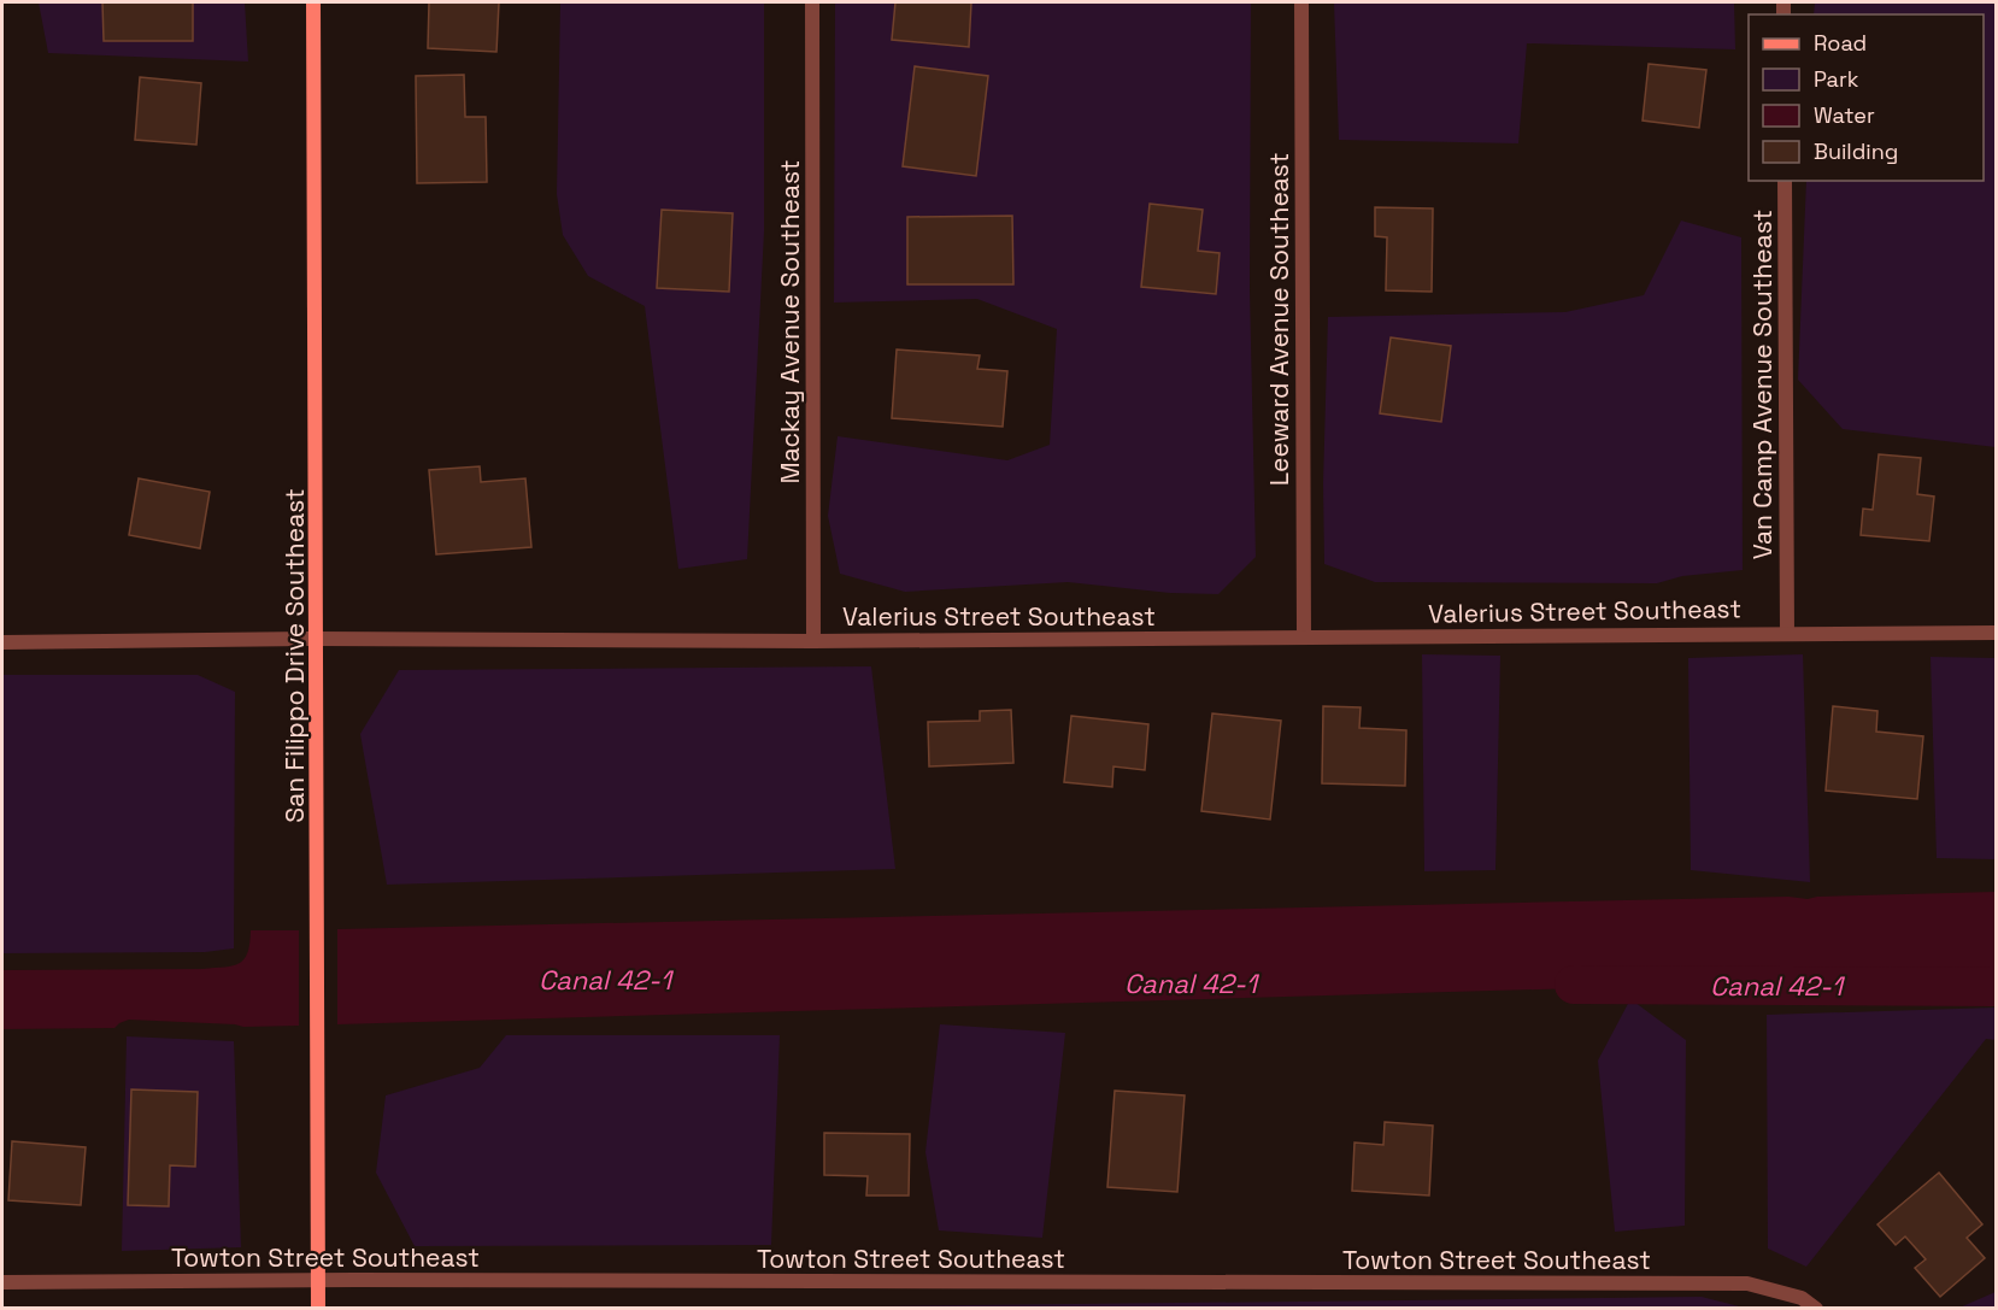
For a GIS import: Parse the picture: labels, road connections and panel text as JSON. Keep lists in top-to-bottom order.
{
  "streets": {
    "street": [
      "Leeward Avenue Southeast",
      "Mackay Avenue Southeast",
      "Van Camp Avenue Southeast",
      "Valerius Street Southeast",
      "San Filippo Drive Southeast",
      "Towton Street Southeast"
    ]
  },
  "crossings": [
    ["Leeward Avenue Southeast", "Valerius Street Southeast"],
    ["Mackay Avenue Southeast", "Valerius Street Southeast"],
    ["Van Camp Avenue Southeast", "Valerius Street Southeast"],
    ["Valerius Street Southeast", "San Filippo Drive Southeast"],
    ["San Filippo Drive Southeast", "Towton Street Southeast"]
  ],
  "water": ["Canal 42-1"],
  "legend": [
    "Road",
    "Park",
    "Water",
    "Building"
  ]
}
